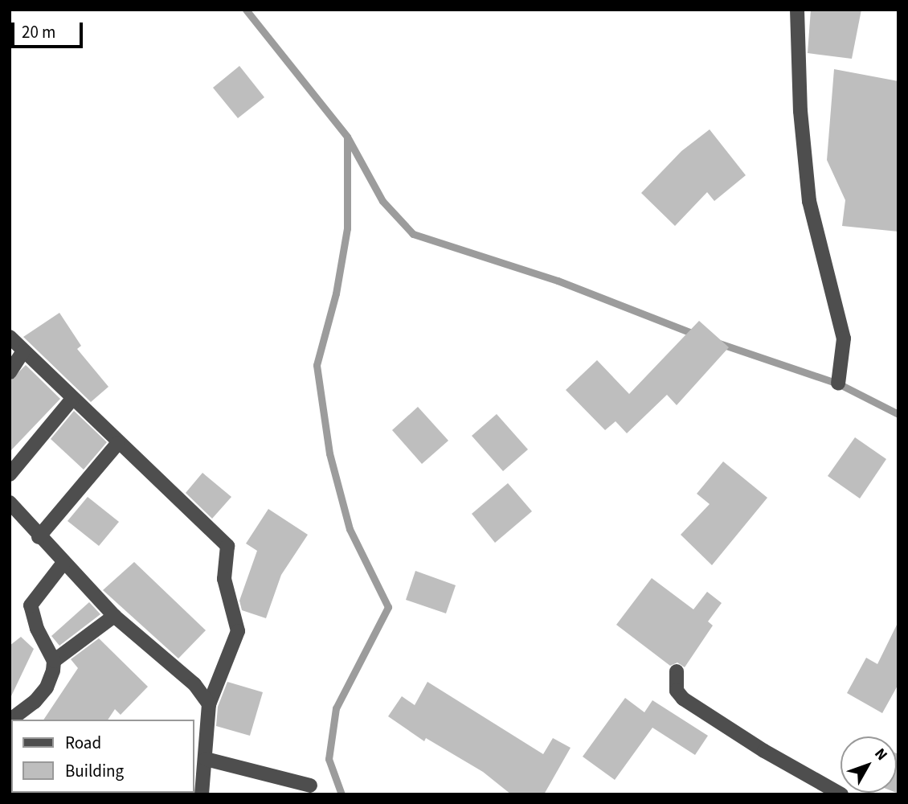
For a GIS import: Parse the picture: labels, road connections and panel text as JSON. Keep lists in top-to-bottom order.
{
  "legend": ["Road", "Building"],
  "scale_bar": "20 m",
  "north": "top right"
}
